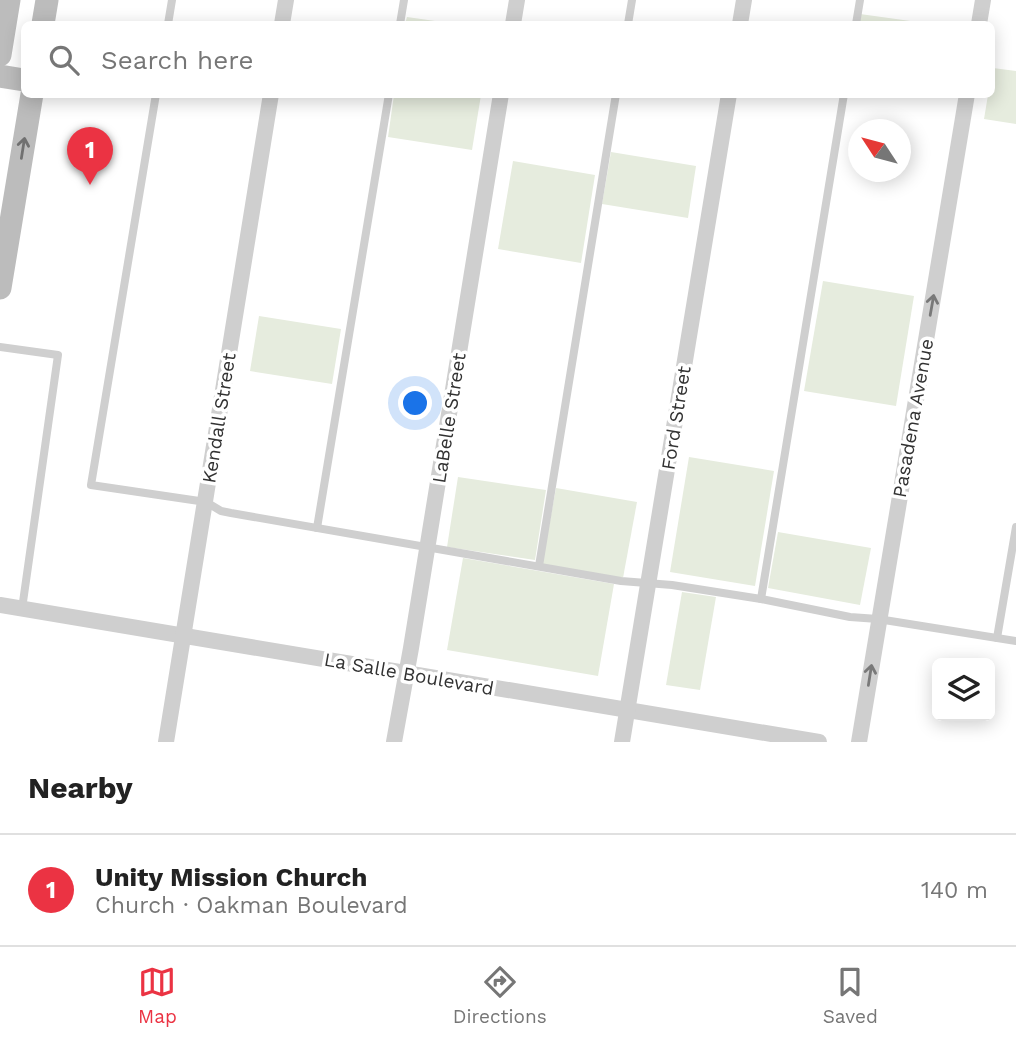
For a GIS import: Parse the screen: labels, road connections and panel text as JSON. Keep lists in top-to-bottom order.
{
  "streets": {
    "street": [
      "Kendall Street",
      "LaBelle Street",
      "Ford Street",
      "Pasadena Avenue",
      "La Salle Boulevard"
    ]
  },
  "crossings": [
    ["Kendall Street", "La Salle Boulevard"],
    ["LaBelle Street", "La Salle Boulevard"],
    ["Ford Street", "La Salle Boulevard"]
  ],
  "one_way": ["Pasadena Avenue"],
  "north": "top left",
  "page": {
    "search": "Search here",
    "pins": "1",
    "heading": "Nearby",
    "list": [
      {
        "mark": "1",
        "name": "Unity Mission Church",
        "note": "Church · Oakman Boulevard",
        "value": "140 m"
      }
    ],
    "nav": ["Map", "Directions", "Saved"]
  }
}
